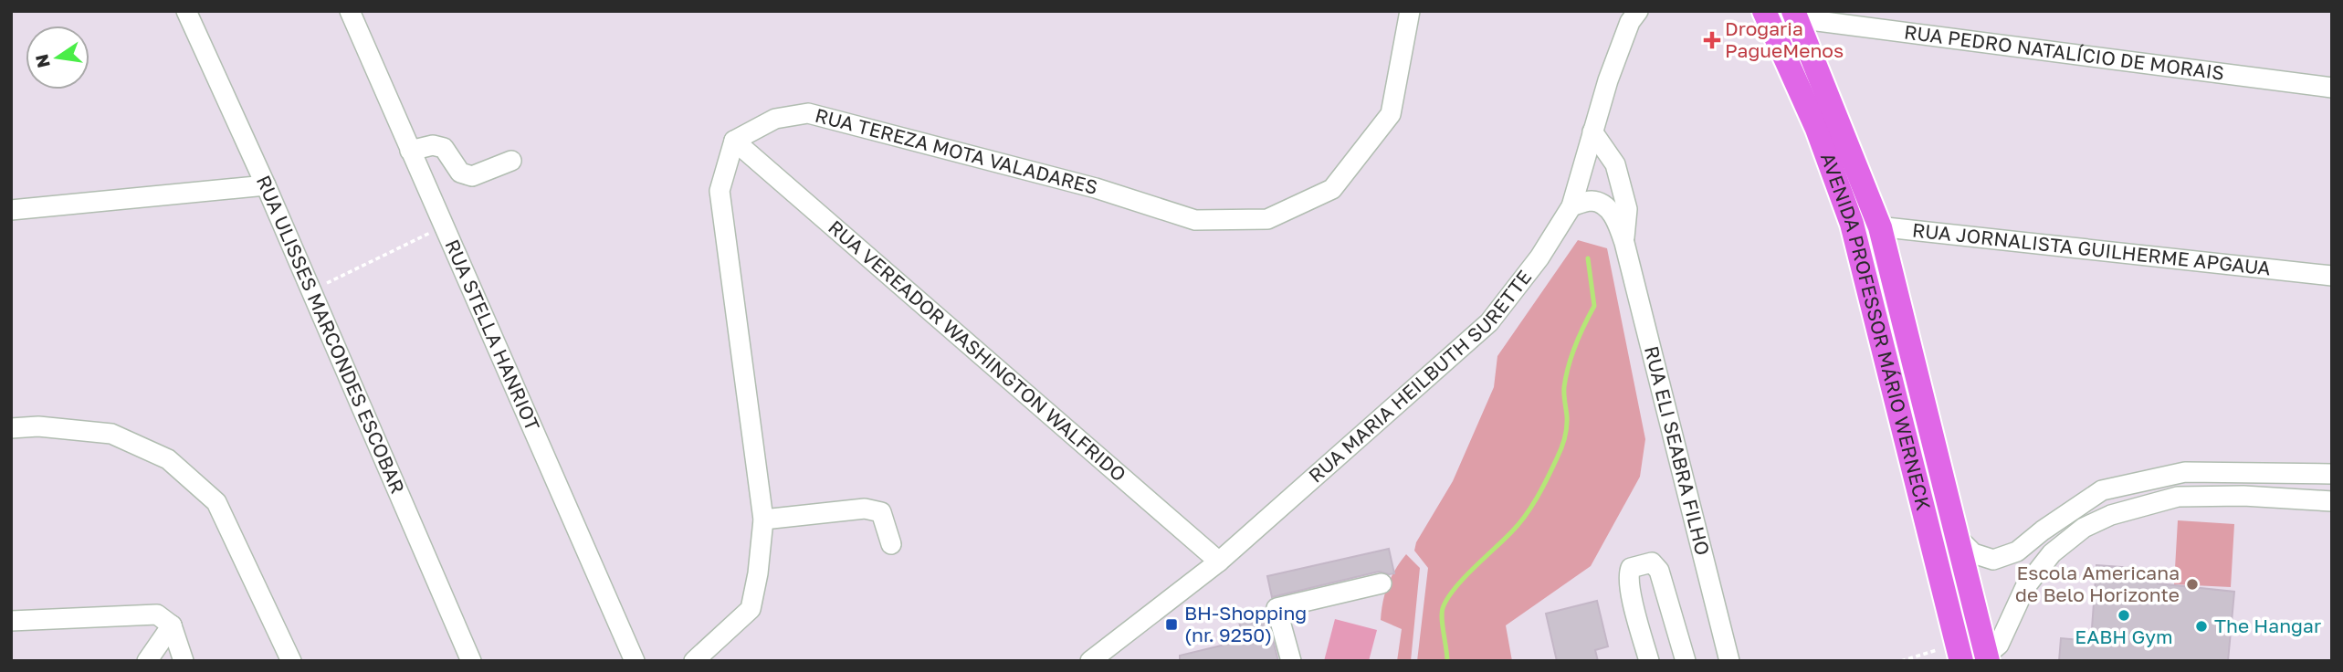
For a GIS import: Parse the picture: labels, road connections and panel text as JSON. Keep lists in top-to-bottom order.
{
  "streets": {
    "main road": ["AVENIDA PROFESSOR MÁRIO WERNECK"],
    "street": [
      "RUA PEDRO NATALÍCIO DE MORAIS",
      "RUA TEREZA MOTA VALADARES",
      "RUA JORNALISTA GUILHERME APGAUA",
      "RUA ULISSES MARCONDES ESCOBAR",
      "RUA STELLA HANRIOT",
      "RUA VEREADOR WASHINGTON WALFRIDO",
      "RUA MARIA HEILBUTH SURETTE",
      "RUA ELI SEABRA FILHO"
    ]
  },
  "crossings": [
    ["RUA PEDRO NATALÍCIO DE MORAIS", "AVENIDA PROFESSOR MÁRIO WERNECK"],
    ["RUA TEREZA MOTA VALADARES", "RUA VEREADOR WASHINGTON WALFRIDO"],
    ["RUA JORNALISTA GUILHERME APGAUA", "AVENIDA PROFESSOR MÁRIO WERNECK"],
    ["RUA VEREADOR WASHINGTON WALFRIDO", "RUA MARIA HEILBUTH SURETTE"],
    ["RUA MARIA HEILBUTH SURETTE", "RUA ELI SEABRA FILHO"]
  ],
  "places": {
    "health": ["Drogaria PagueMenos"],
    "other": ["Escola Americana de Belo Horizonte", "EABH Gym", "The Hangar"],
    "transit": ["BH-Shopping (nr. 9250)"]
  },
  "north": "left"
}
